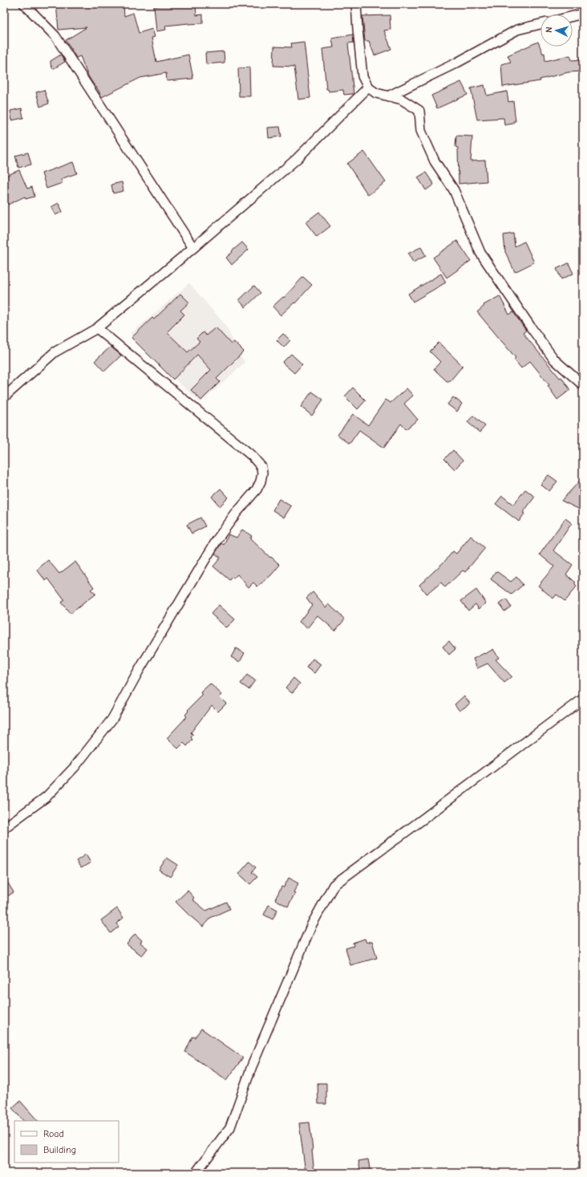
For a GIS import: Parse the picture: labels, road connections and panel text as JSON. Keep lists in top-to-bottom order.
{
  "legend": ["Road", "Building"],
  "north": "left"
}
